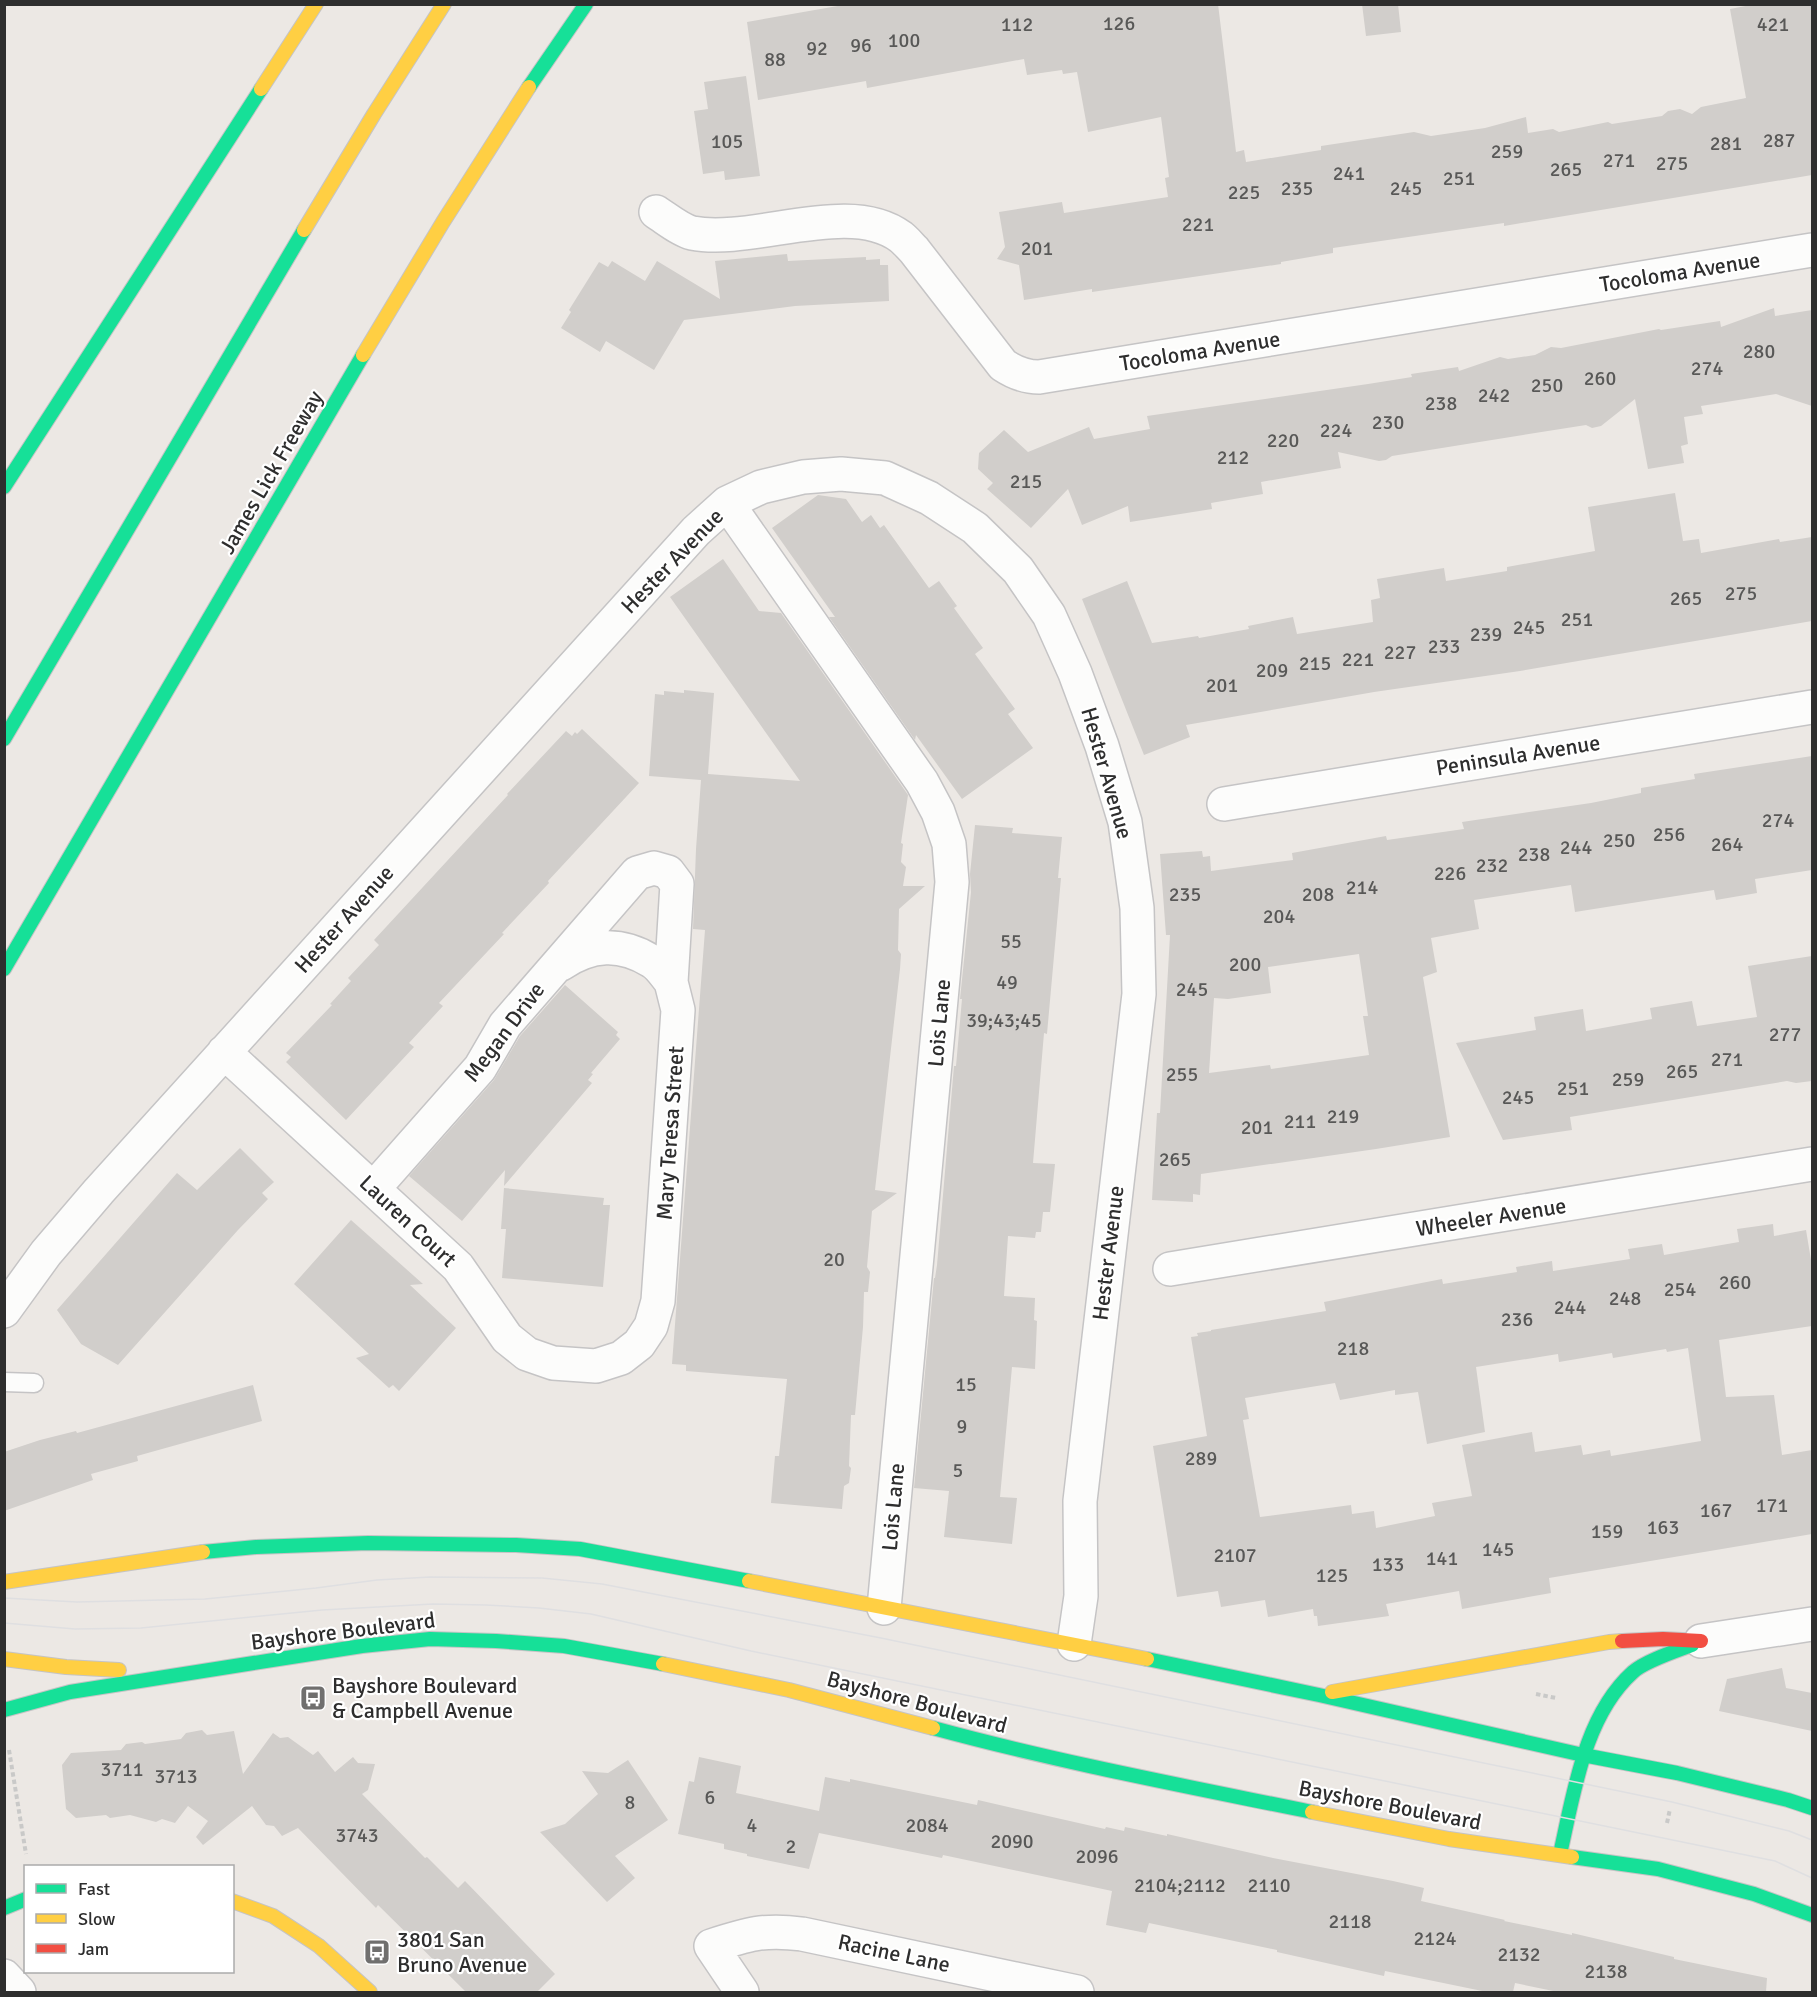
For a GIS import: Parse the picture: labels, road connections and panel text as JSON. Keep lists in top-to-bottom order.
{
  "streets": {
    "main road": ["James Lick Freeway", "Bayshore Boulevard"],
    "street": [
      "Tocoloma Avenue",
      "Hester Avenue",
      "Peninsula Avenue",
      "Lois Lane",
      "Megan Drive",
      "Mary Teresa Street",
      "Wheeler Avenue",
      "Lauren Court",
      "Racine Lane"
    ]
  },
  "crossings": [
    ["Hester Avenue", "Lois Lane"],
    ["Hester Avenue", "Lauren Court"],
    ["Megan Drive", "Mary Teresa Street"],
    ["Megan Drive", "Lauren Court"],
    ["Mary Teresa Street", "Lauren Court"]
  ],
  "places": {
    "bus stop": ["Bayshore Boulevard & Campbell Avenue", "3801 San Bruno Avenue"]
  },
  "house_numbers": [
    "126",
    "112",
    "421",
    "100",
    "96",
    "92",
    "88",
    "287",
    "105",
    "281",
    "259",
    "271",
    "275",
    "265",
    "241",
    "251",
    "235",
    "245",
    "225",
    "221",
    "201",
    "280",
    "274",
    "260",
    "250",
    "242",
    "238",
    "230",
    "224",
    "220",
    "212",
    "215",
    "275",
    "265",
    "251",
    "245",
    "239",
    "233",
    "227",
    "221",
    "215",
    "209",
    "201",
    "274",
    "256",
    "250",
    "264",
    "244",
    "238",
    "232",
    "226",
    "214",
    "235",
    "208",
    "204",
    "55",
    "200",
    "49",
    "245",
    "39;43;45",
    "277",
    "271",
    "265",
    "255",
    "259",
    "251",
    "245",
    "219",
    "211",
    "201",
    "265",
    "20",
    "260",
    "254",
    "248",
    "244",
    "236",
    "218",
    "15",
    "9",
    "289",
    "5",
    "171",
    "167",
    "163",
    "159",
    "145",
    "2107",
    "141",
    "133",
    "125",
    "3711",
    "3713",
    "6",
    "8",
    "4",
    "2084",
    "3743",
    "2090",
    "2",
    "2096",
    "2104;2112",
    "2110",
    "2118",
    "2124",
    "2132",
    "2138"
  ],
  "legend": ["Fast", "Slow", "Jam"]
}
